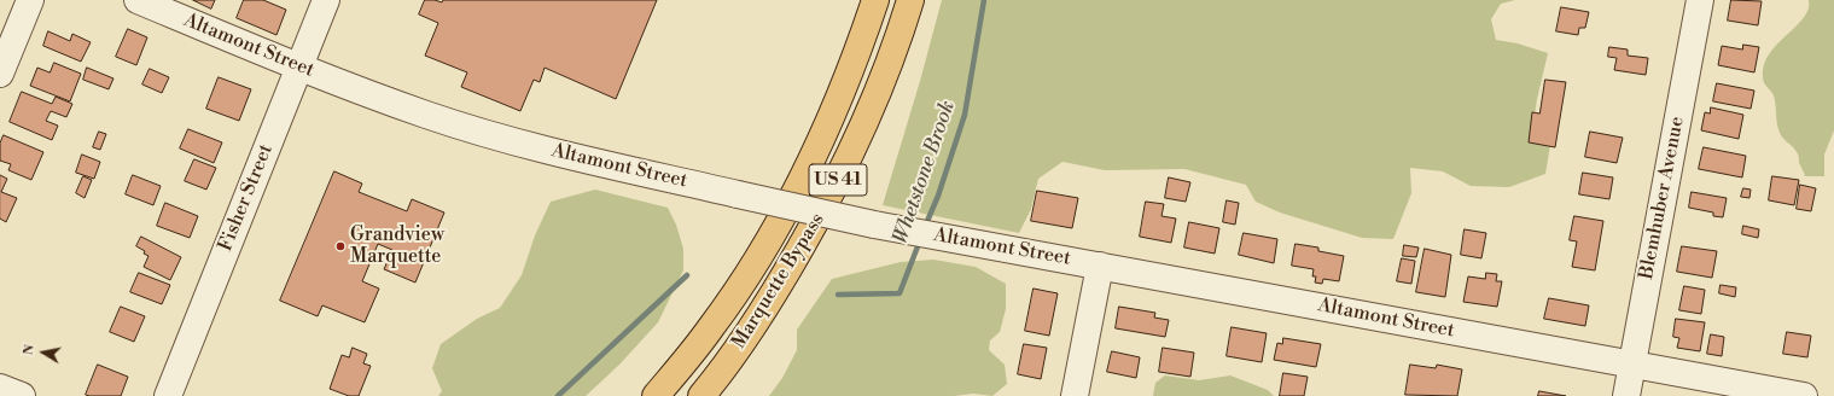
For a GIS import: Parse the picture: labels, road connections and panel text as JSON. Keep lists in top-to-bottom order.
{
  "streets": {
    "highway": ["US 41", "Marquette Bypass"],
    "street": ["Altamont Street", "Fisher Street", "Blemhuber Avenue"]
  },
  "crossings": [
    ["Altamont Street", "Fisher Street"],
    ["Altamont Street", "Blemhuber Avenue"]
  ],
  "water": ["Whetstone Brook"],
  "places": ["Grandview Marquette"],
  "north": "left"
}
